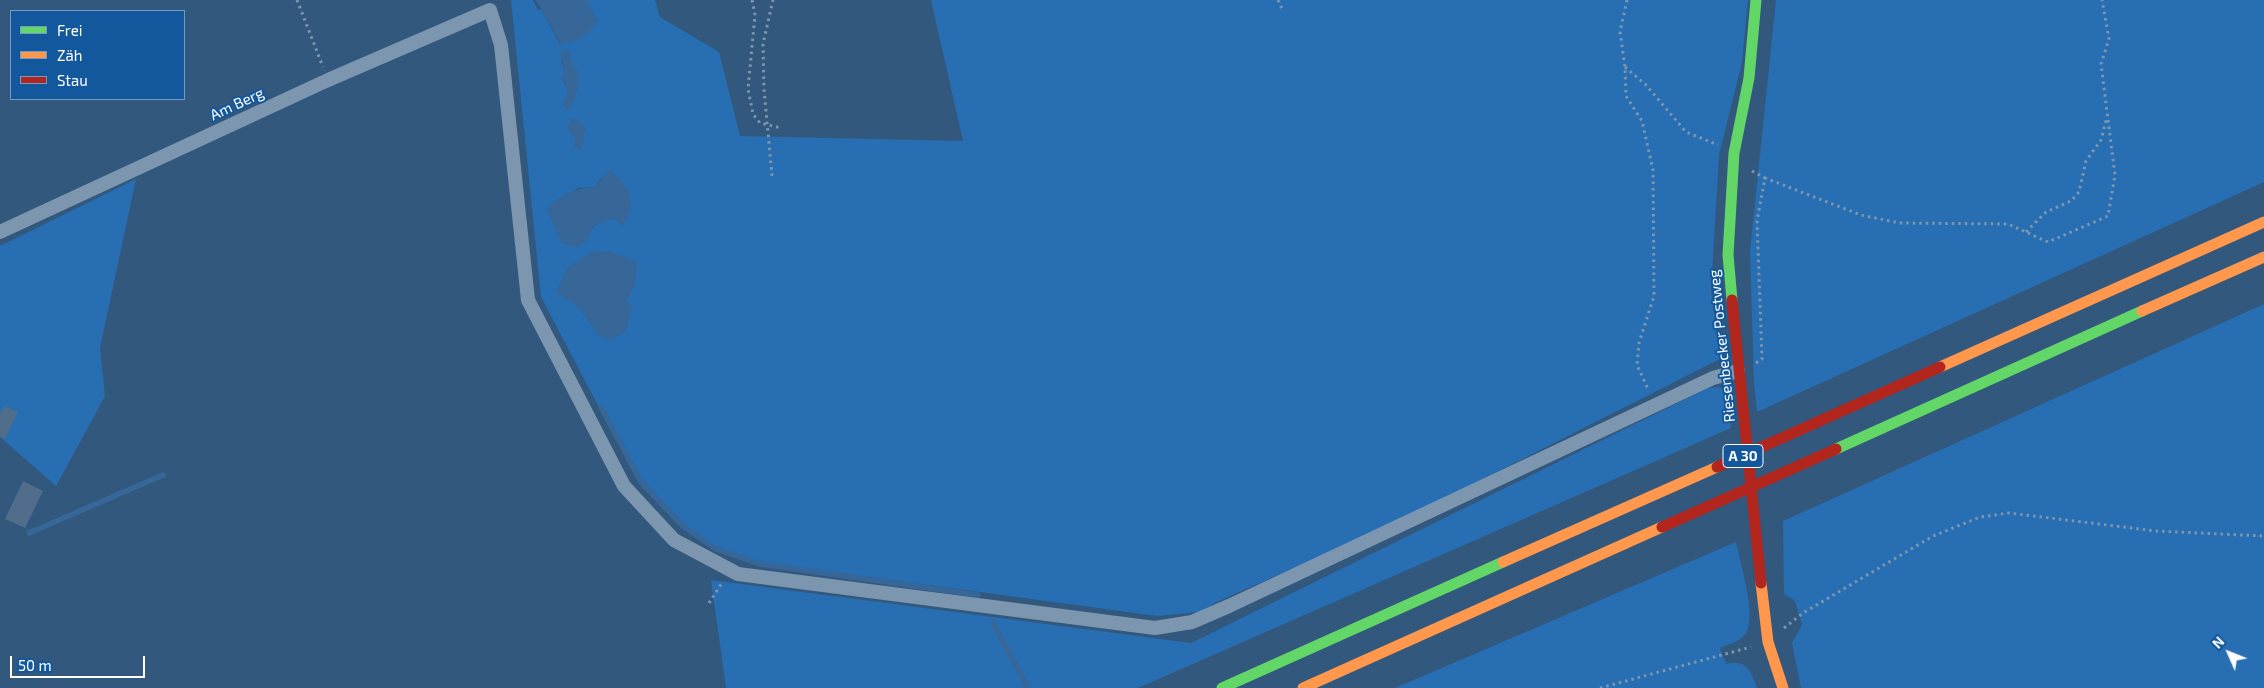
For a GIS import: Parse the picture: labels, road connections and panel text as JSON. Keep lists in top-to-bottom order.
{
  "streets": {
    "main road": ["Riesenbecker Postweg", "A 30"],
    "street": ["Am Berg"]
  },
  "legend": ["Frei", "Zäh", "Stau"],
  "scale_bar": "50 m",
  "north": "top left"
}
